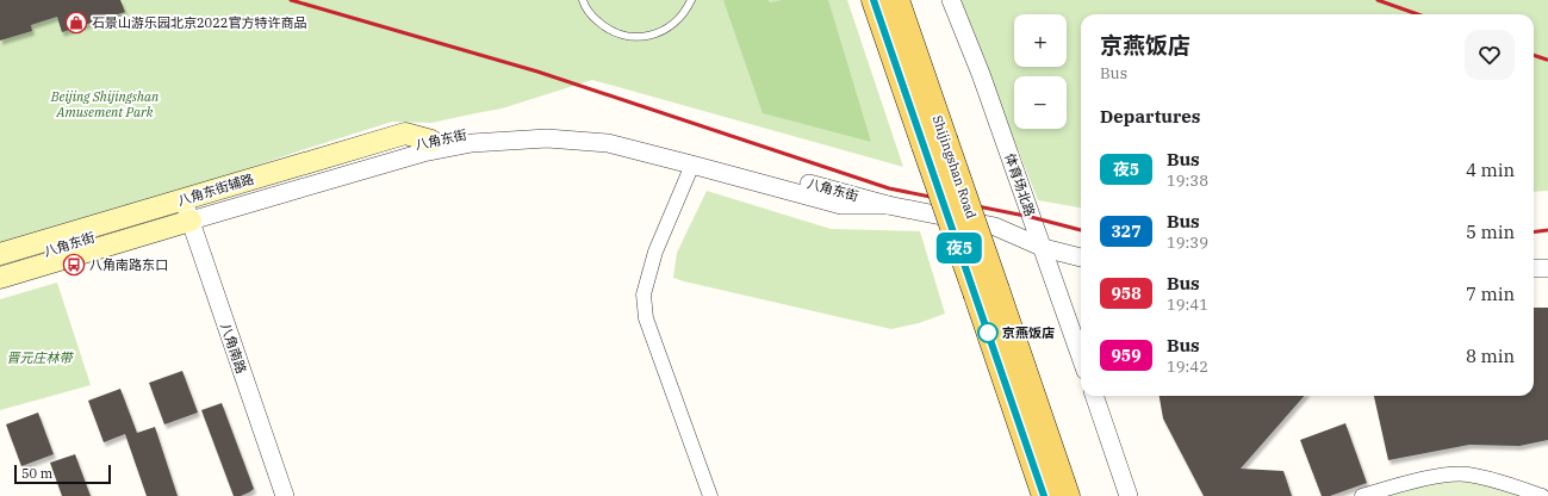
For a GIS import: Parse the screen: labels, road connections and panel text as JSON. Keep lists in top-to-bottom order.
{
  "streets": {
    "main road": ["八角东街", "Shijingshan Road", "八角东街辅路"],
    "street": ["体育场北路", "八角南路"]
  },
  "crossings": [
    ["八角东街", "体育场北路"],
    ["八角东街", "八角东街辅路"],
    ["八角东街", "八角南路"],
    ["八角东街辅路", "八角南路"]
  ],
  "parks": ["Beijing Shijingshan Amusement Park", "晋元庄林带"],
  "places": {
    "shop": ["石景山游乐园北京2022官方特许商品"],
    "bus stop": ["八角南路东口"],
    "other": ["京燕饭店"]
  },
  "lines": ["bus line 夜5"],
  "scale_bar": "50 m",
  "page": {
    "on_map": "夜5",
    "map_buttons": ["+", "−"],
    "heading": [
      ["京燕饭店", "Bus"],
      "Departures"
    ],
    "list": [
      {
        "mark": "夜5",
        "name": "Bus",
        "note": "19:38",
        "value": "4 min"
      },
      {
        "mark": "327",
        "name": "Bus",
        "note": "19:39",
        "value": "5 min"
      },
      {
        "mark": "958",
        "name": "Bus",
        "note": "19:41",
        "value": "7 min"
      },
      {
        "mark": "959",
        "name": "Bus",
        "note": "19:42",
        "value": "8 min"
      }
    ],
    "scale": "50 m"
  }
}
